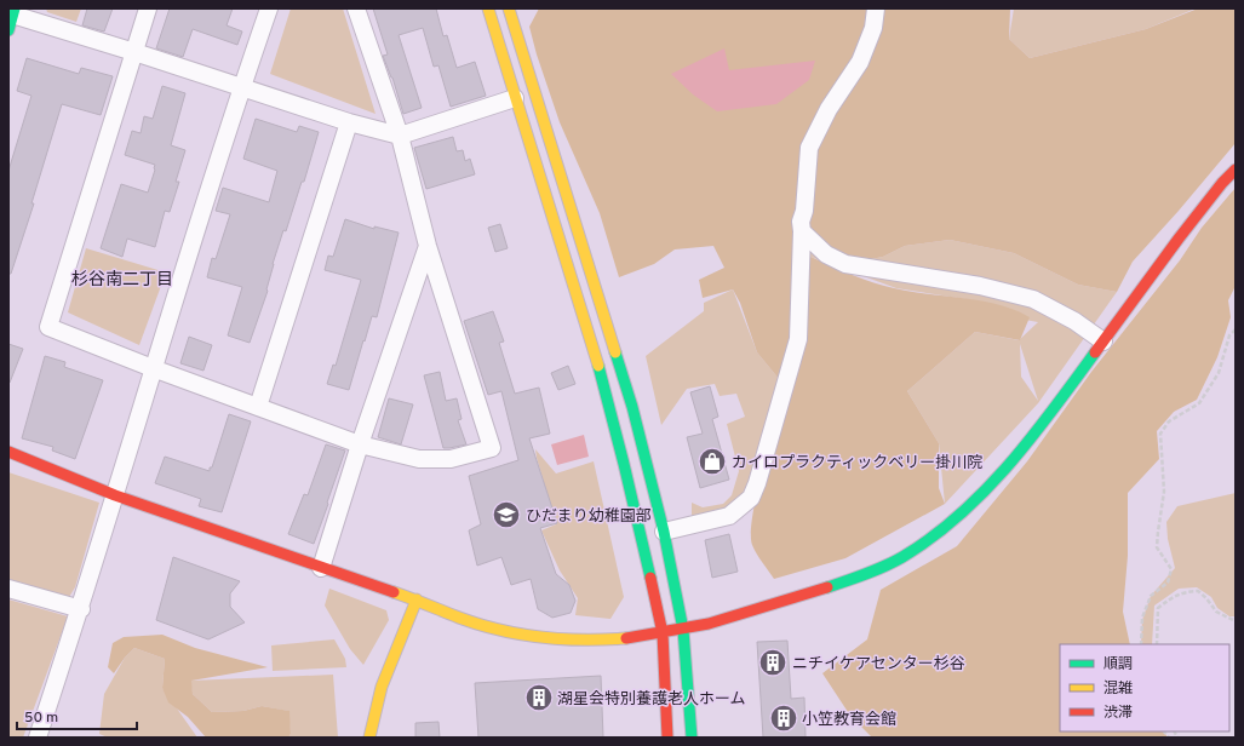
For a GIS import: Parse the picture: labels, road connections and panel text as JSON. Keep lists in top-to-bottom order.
{
  "districts": ["杉谷南二丁目"],
  "places": {
    "shop": ["カイロプラクティックベリー掛川院"],
    "school or university": ["ひだまり幼稚園部"],
    "building": ["ニチイケアセンター杉谷", "湖星会特別養護老人ホーム", "小笠教育会館"]
  },
  "legend": ["順調", "混雑", "渋滞"],
  "scale_bar": "50 m"
}
